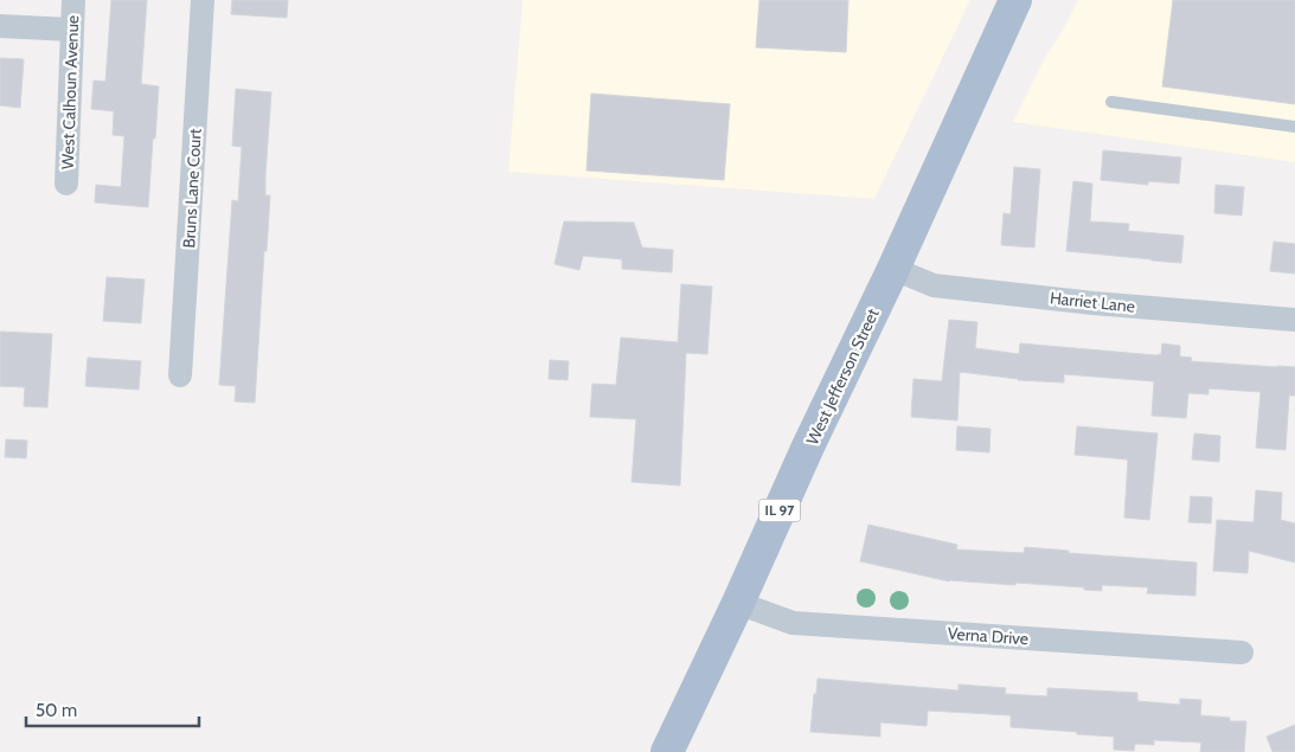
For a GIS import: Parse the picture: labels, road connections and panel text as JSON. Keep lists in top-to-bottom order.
{
  "streets": {
    "main road": ["West Jefferson Street", "IL 97"],
    "street": [
      "West Calhoun Avenue",
      "Bruns Lane Court",
      "Harriet Lane",
      "Verna Drive"
    ]
  },
  "crossings": [
    ["Harriet Lane", "West Jefferson Street"],
    ["West Jefferson Street", "Verna Drive"]
  ],
  "scale_bar": "50 m"
}
